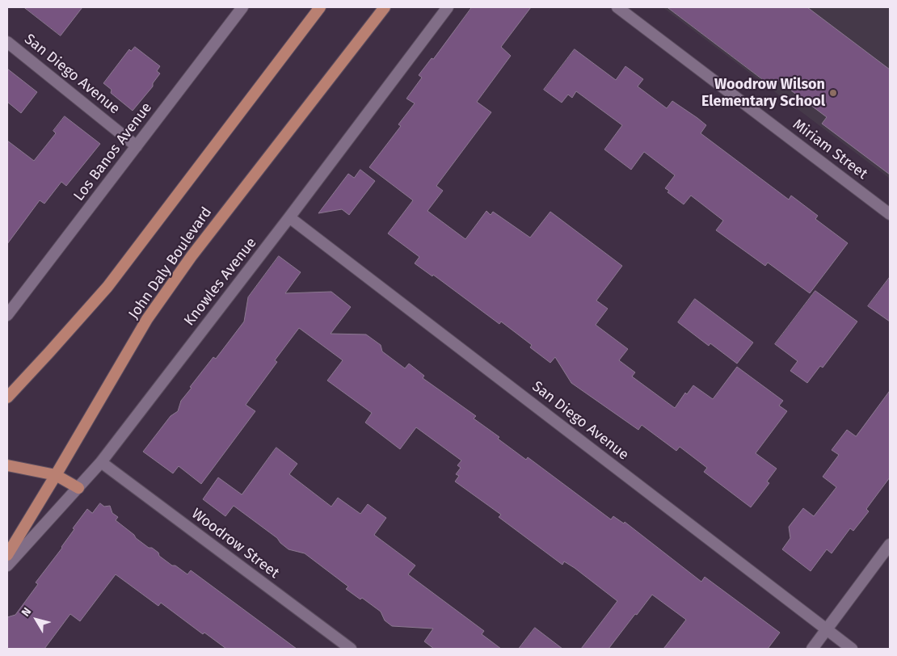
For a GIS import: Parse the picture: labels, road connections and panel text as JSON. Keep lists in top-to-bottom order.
{
  "streets": {
    "main road": ["John Daly Boulevard"],
    "street": [
      "San Diego Avenue",
      "Miriam Street",
      "Los Banos Avenue",
      "Knowles Avenue",
      "Woodrow Street"
    ]
  },
  "crossings": [
    ["San Diego Avenue", "Los Banos Avenue"],
    ["San Diego Avenue", "Knowles Avenue"],
    ["Knowles Avenue", "Woodrow Street"]
  ],
  "places": ["Woodrow Wilson Elementary School"],
  "north": "top left"
}
